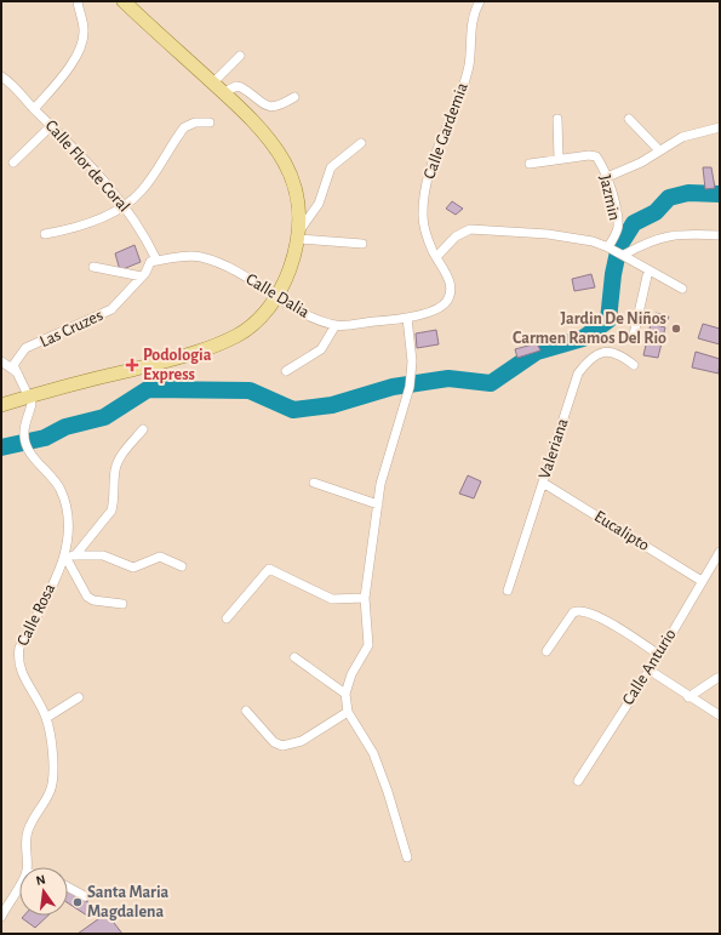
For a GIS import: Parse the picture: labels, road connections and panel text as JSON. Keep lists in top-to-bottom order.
{
  "streets": {
    "street": [
      "Calle Gardemia",
      "Calle Flor de Coral",
      "Jazmin",
      "Calle Dalia",
      "Las Cruzes",
      "Valeriana",
      "Eucalipto",
      "Calle Rosa",
      "Calle Anturio"
    ]
  },
  "crossings": [
    ["Calle Gardemia", "Calle Dalia"],
    ["Calle Flor de Coral", "Calle Dalia"],
    ["Calle Flor de Coral", "Las Cruzes"],
    ["Calle Dalia", "Las Cruzes"],
    ["Valeriana", "Eucalipto"],
    ["Eucalipto", "Calle Anturio"]
  ],
  "places": {
    "other": ["Jardin De Niños Carmen Ramos Del Rio", "Santa Maria Magdalena"],
    "health": ["Podologia Express"]
  },
  "north": "top"
}
